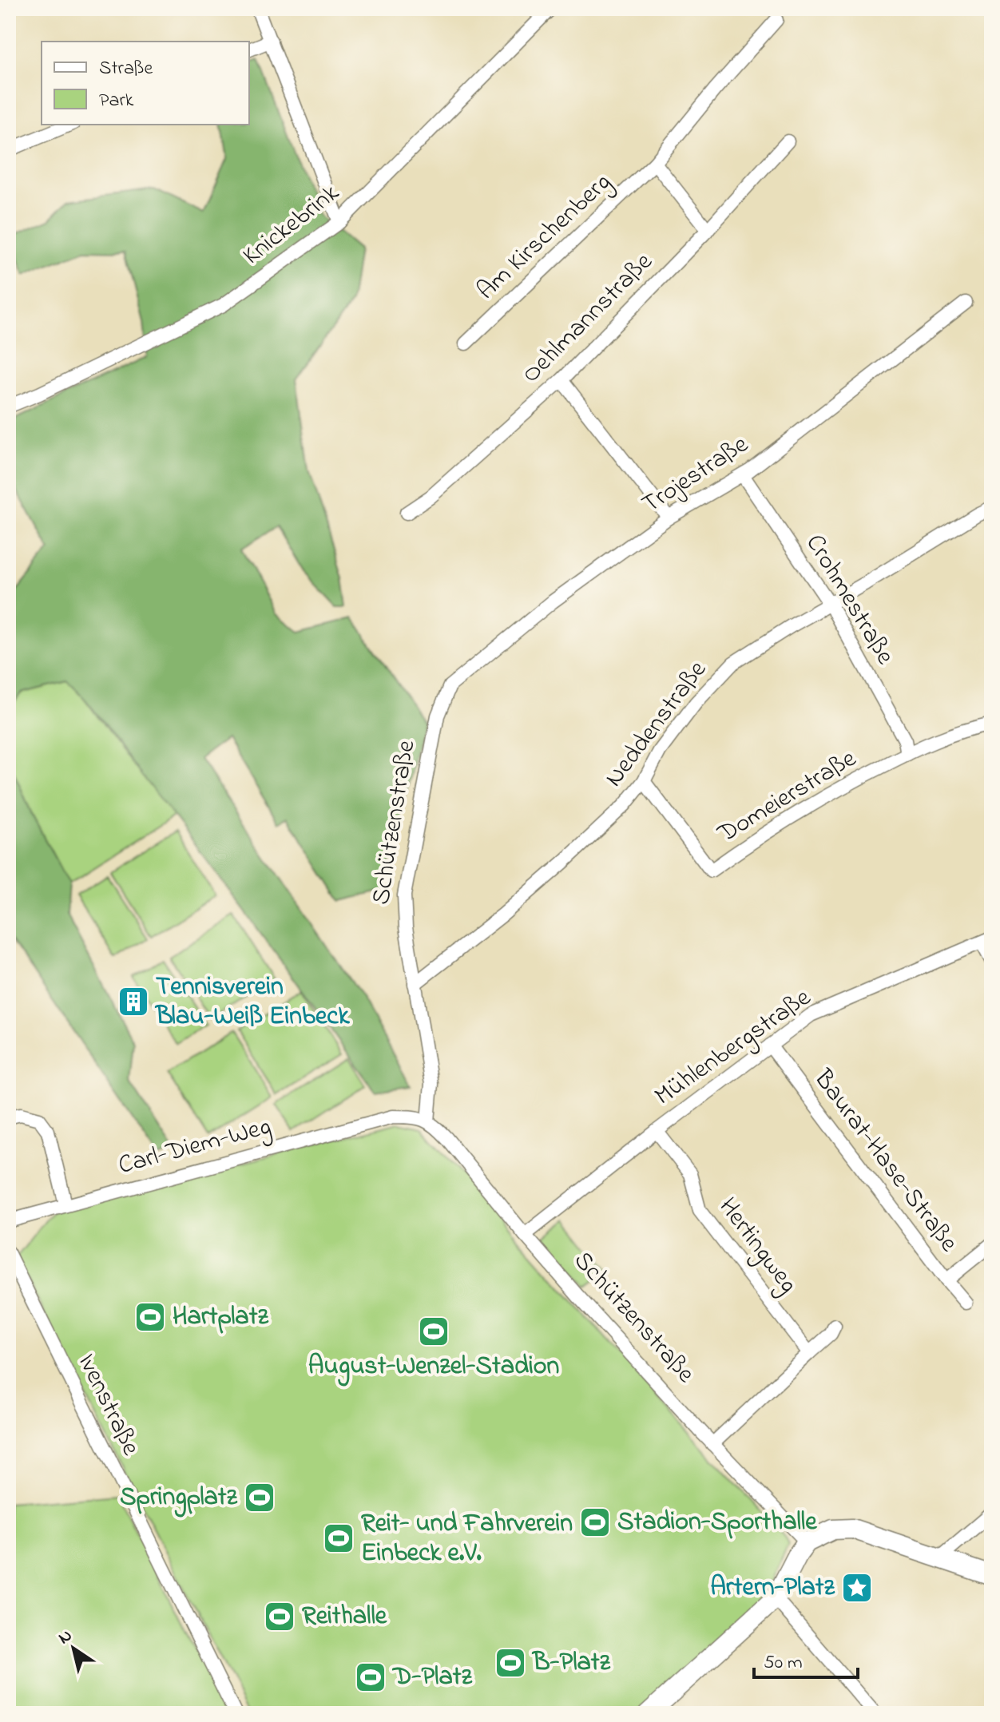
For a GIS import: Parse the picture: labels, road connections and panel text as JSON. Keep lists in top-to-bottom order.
{
  "streets": {
    "street": [
      "Knickebrink",
      "Am Kirschenberg",
      "Oehlmannstraße",
      "Trojestraße",
      "Crohmestraße",
      "Neddenstraße",
      "Domeierstraße",
      "Schützenstraße",
      "Mühlenbergstraße",
      "Carl-Diem-Weg",
      "Baurat-Hase-Straße",
      "Hertingweg",
      "Ivenstraße"
    ]
  },
  "crossings": [
    ["Trojestraße", "Crohmestraße"],
    ["Trojestraße", "Schützenstraße"],
    ["Crohmestraße", "Neddenstraße"],
    ["Crohmestraße", "Domeierstraße"],
    ["Neddenstraße", "Domeierstraße"],
    ["Neddenstraße", "Schützenstraße"],
    ["Schützenstraße", "Mühlenbergstraße"],
    ["Schützenstraße", "Carl-Diem-Weg"],
    ["Mühlenbergstraße", "Baurat-Hase-Straße"],
    ["Mühlenbergstraße", "Hertingweg"]
  ],
  "places": {
    "building": ["Tennisverein Blau-Weiß Einbeck"],
    "sports": [
      "Hartplatz",
      "August-Wenzel-Stadion",
      "Springplatz",
      "Stadion-Sporthalle",
      "Reit- und Fahrverein Einbeck e.V.",
      "Reithalle",
      "B-Platz",
      "D-Platz"
    ],
    "place": ["Artern-Platz"]
  },
  "legend": ["Straße", "Park"],
  "scale_bar": "50 m",
  "north": "top left"
}
